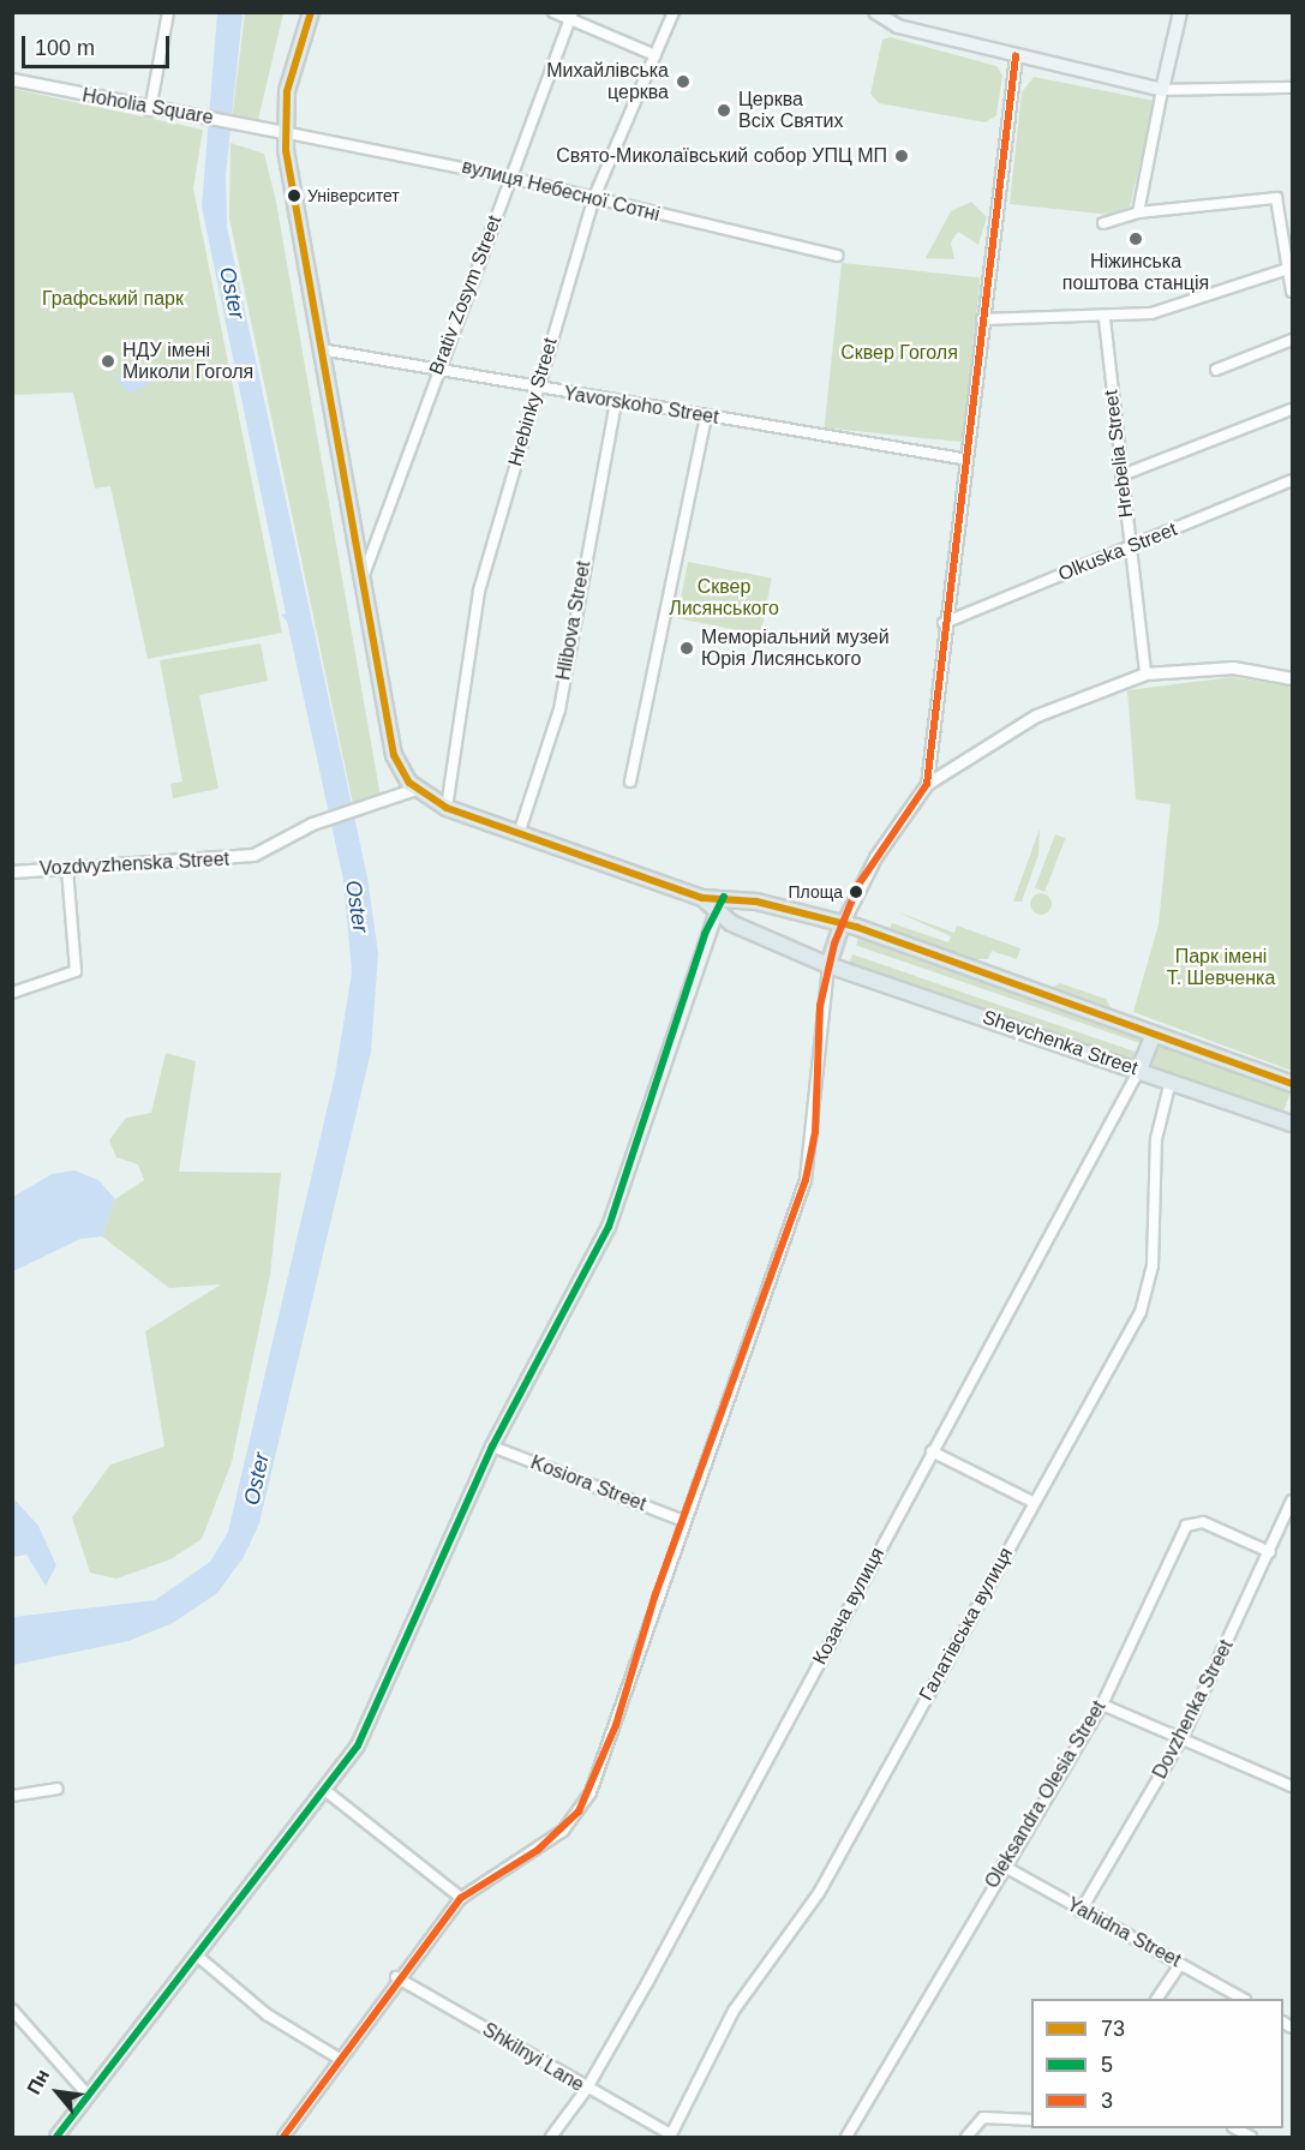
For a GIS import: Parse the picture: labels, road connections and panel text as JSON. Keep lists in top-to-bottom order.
{
  "streets": {
    "main road": ["Shevchenka Street"],
    "street": [
      "Hoholia Square",
      "вулиця Небесної Сотні",
      "Brativ Zosym Street",
      "Hrebinky Street",
      "Yavorskoho Street",
      "Hrebelia Street",
      "Olkuska Street",
      "Hlibova Street",
      "Vozdvyzhenska Street",
      "Kosiora Street",
      "Козача вулиця",
      "Галатівська вулиця",
      "Dovzhenka Street",
      "Oleksandra Olesia Street",
      "Yahidna Street",
      "Shkilnyi Lane"
    ]
  },
  "crossings": [
    ["Hoholia Square", "вулиця Небесної Сотні"],
    ["вулиця Небесної Сотні", "Brativ Zosym Street"],
    ["вулиця Небесної Сотні", "Hrebinky Street"],
    ["Brativ Zosym Street", "Yavorskoho Street"],
    ["Hrebinky Street", "Yavorskoho Street"],
    ["Yavorskoho Street", "Hlibova Street"],
    ["Hrebelia Street", "Olkuska Street"],
    ["Shevchenka Street", "Козача вулиця"],
    ["Shevchenka Street", "Галатівська вулиця"],
    ["Козача вулиця", "Shkilnyi Lane"],
    ["Галатівська вулиця", "Shkilnyi Lane"],
    ["Dovzhenka Street", "Oleksandra Olesia Street"],
    ["Dovzhenka Street", "Yahidna Street"],
    ["Oleksandra Olesia Street", "Yahidna Street"]
  ],
  "water": ["Oster"],
  "parks": [
    "Графський парк",
    "Сквер Гоголя",
    "Сквер Лисянського",
    "Парк імені Т. Шевченка"
  ],
  "places": [
    "Михайлівська церква",
    "Церква Всіх Святих",
    "Свято-Миколаївський собор УПЦ МП",
    "Університет",
    "Ніжинська поштова станція",
    "НДУ імені Миколи Гоголя",
    "Меморіальний музей Юрія Лисянського",
    "Площа"
  ],
  "lines": ["transit line 73", "transit line 3", "transit line 5"],
  "legend": ["73", "5", "3"],
  "scale_bar": "100 m",
  "north": "top left"
}
